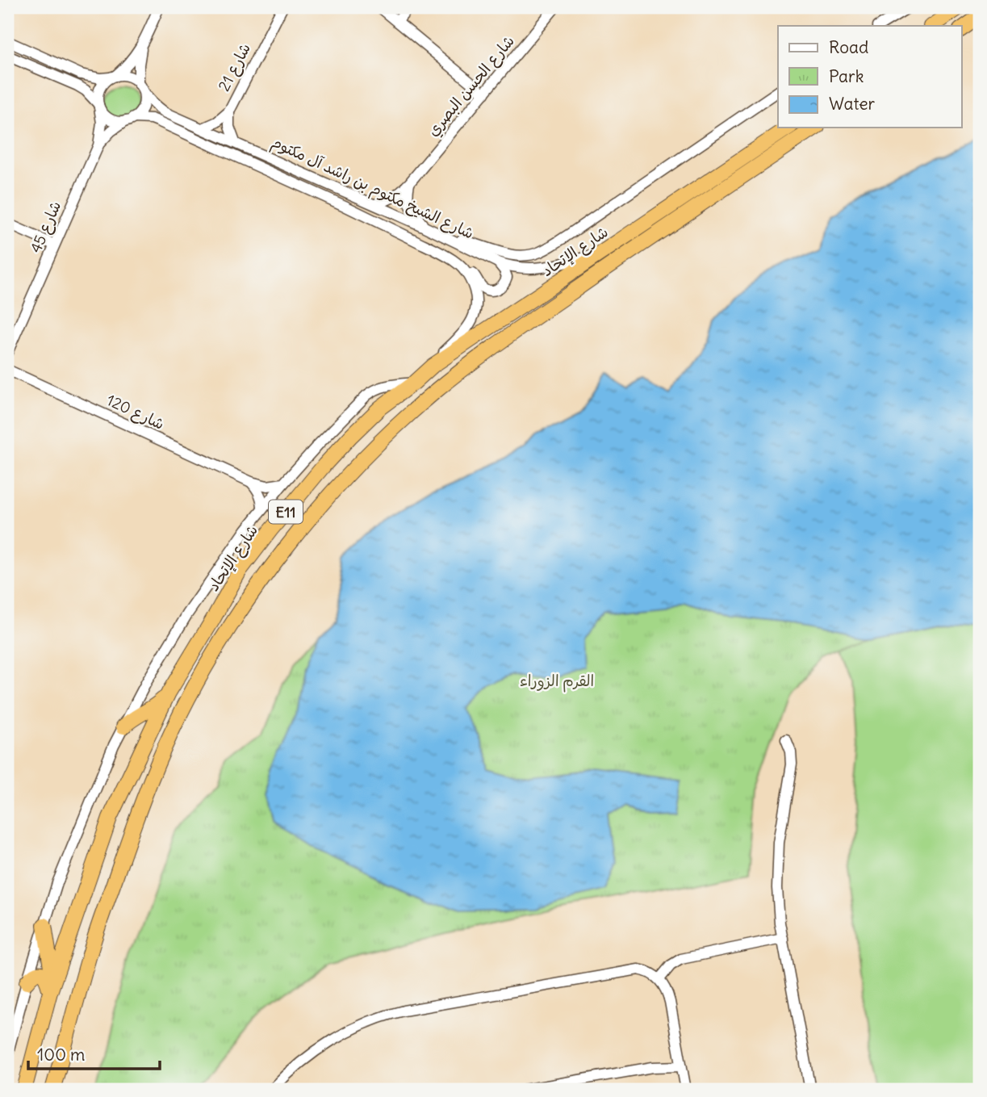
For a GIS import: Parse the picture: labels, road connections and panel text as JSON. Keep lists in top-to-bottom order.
{
  "streets": {
    "highway": ["شارع الإتحاد", "E11"],
    "street": [
      "شارع 21",
      "شارع الحسن البصري",
      "شارع الشيخ مكتوم بن راشد آل مكتوم",
      "شارع 45",
      "شارع 120"
    ]
  },
  "crossings": [
    ["شارع 21", "شارع الشيخ مكتوم بن راشد آل مكتوم"],
    ["شارع الحسن البصري", "شارع الشيخ مكتوم بن راشد آل مكتوم"],
    ["شارع الشيخ مكتوم بن راشد آل مكتوم", "شارع 45"],
    ["شارع الشيخ مكتوم بن راشد آل مكتوم", "شارع الإتحاد"]
  ],
  "parks": ["القرم الزوراء"],
  "legend": ["Road", "Park", "Water"],
  "scale_bar": "100 m"
}
